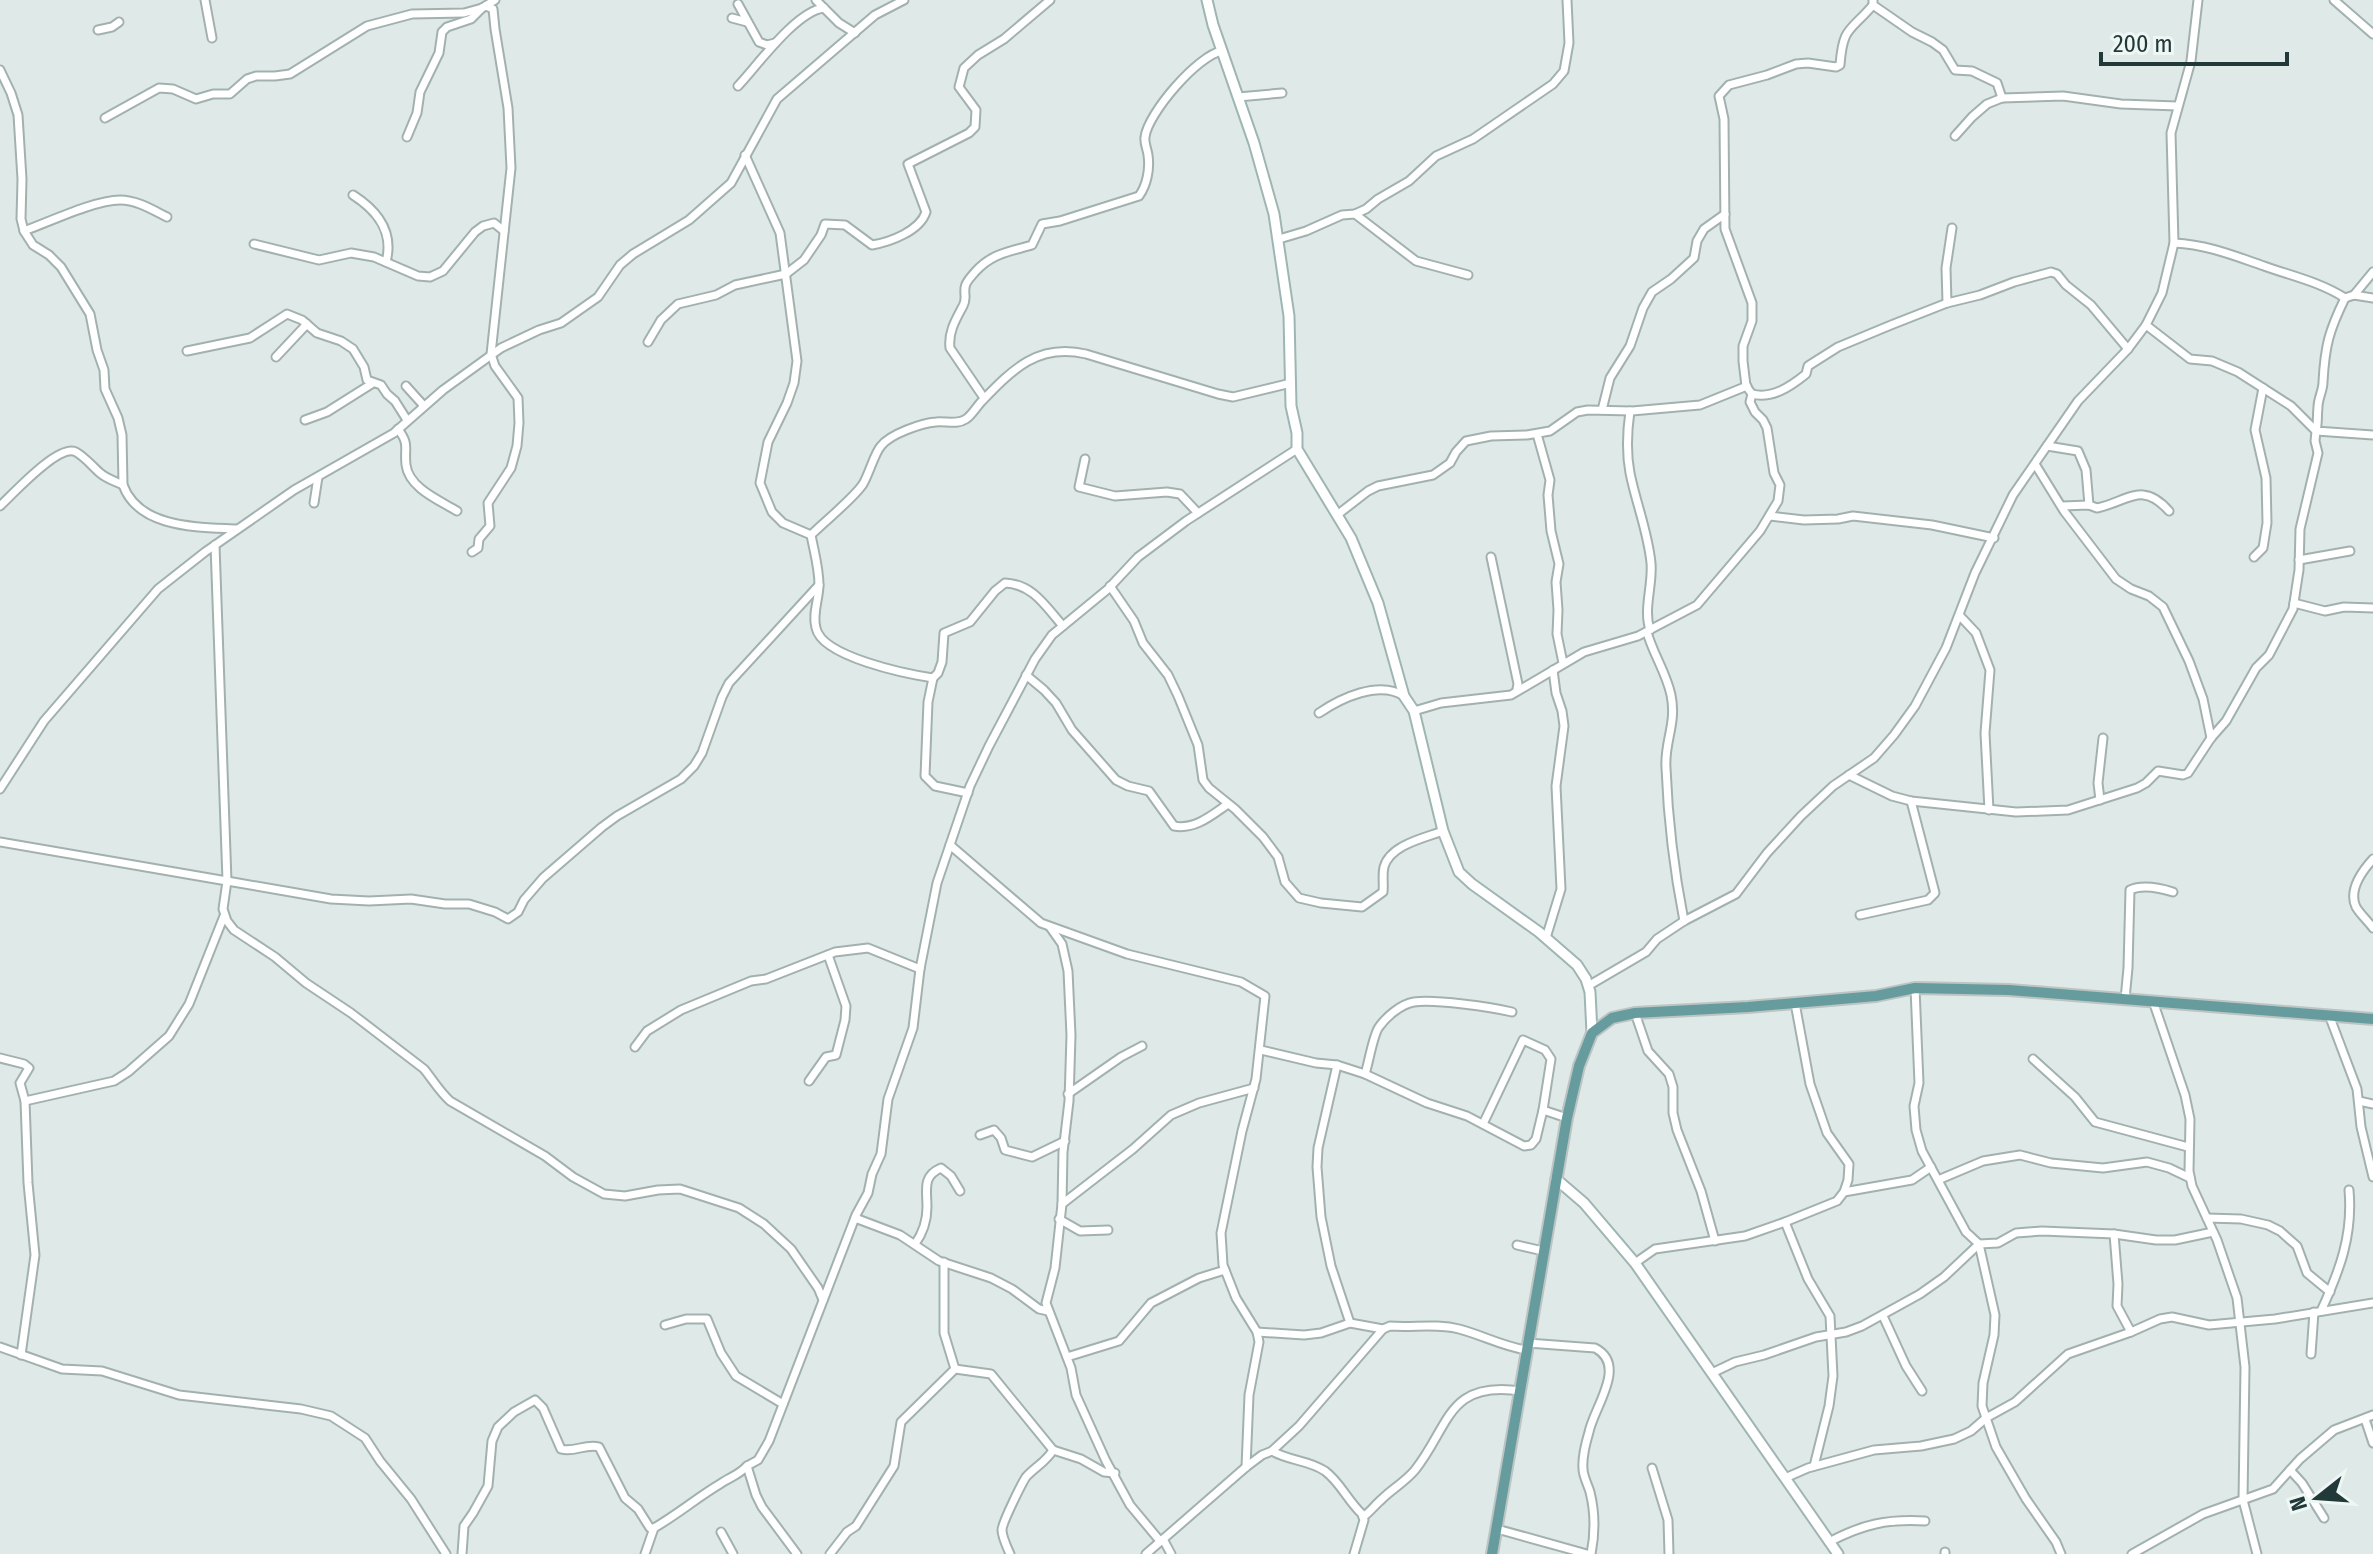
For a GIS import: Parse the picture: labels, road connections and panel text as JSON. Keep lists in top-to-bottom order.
{
  "scale_bar": "200 m",
  "north": "left"
}
